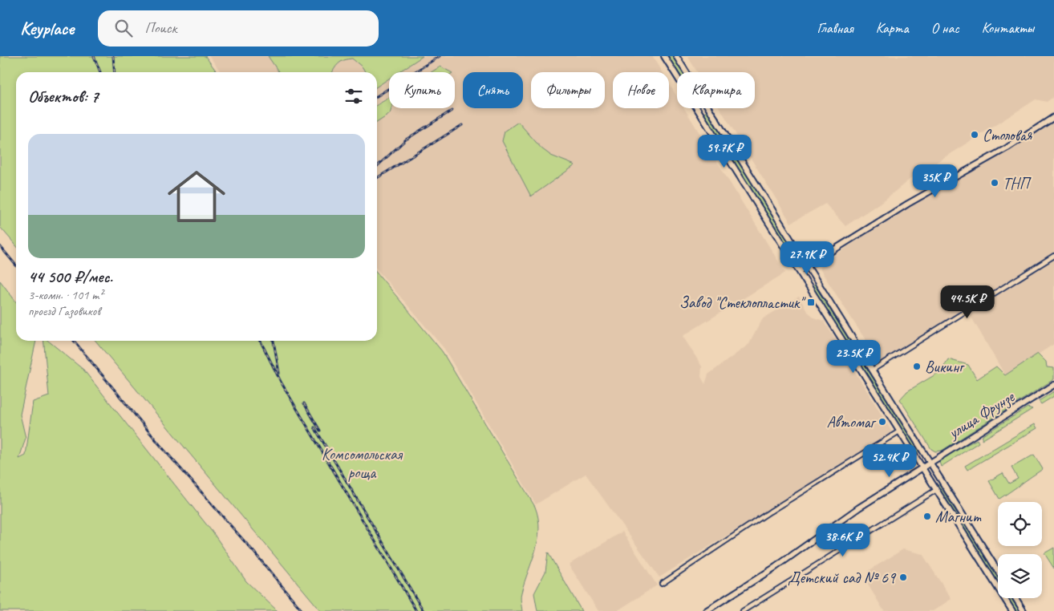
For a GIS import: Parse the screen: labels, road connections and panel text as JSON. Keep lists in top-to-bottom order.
{
  "streets": {
    "street": ["улица Фрунзе"]
  },
  "parks": ["Комсомольская роща"],
  "places": {
    "other": [
      "Столовая",
      "ТНП",
      "Викинг",
      "Автомаг",
      "Магнит",
      "Детский сад № 69"
    ],
    "transit": ["Завод \"Стеклопластик\""]
  },
  "page": {
    "header": "Keyplace",
    "search": "Поиск",
    "nav": [
      "Главная",
      "Карта",
      "О нас",
      "Контакты"
    ],
    "chip": [
      "Купить",
      "Снять",
      "Фильтры",
      "Новое",
      "Квартира"
    ],
    "heading": "Объектов: 7",
    "list": [
      {
        "name": "44 500 ₽/мес.",
        "note": "3-комн. · 101 m² · проезд Газовиков"
      }
    ],
    "price": [
      "59.7K ₽",
      "35K ₽",
      "27.9K ₽",
      "44.5K ₽",
      "23.5K ₽",
      "52.4K ₽",
      "38.6K ₽"
    ]
  }
}
